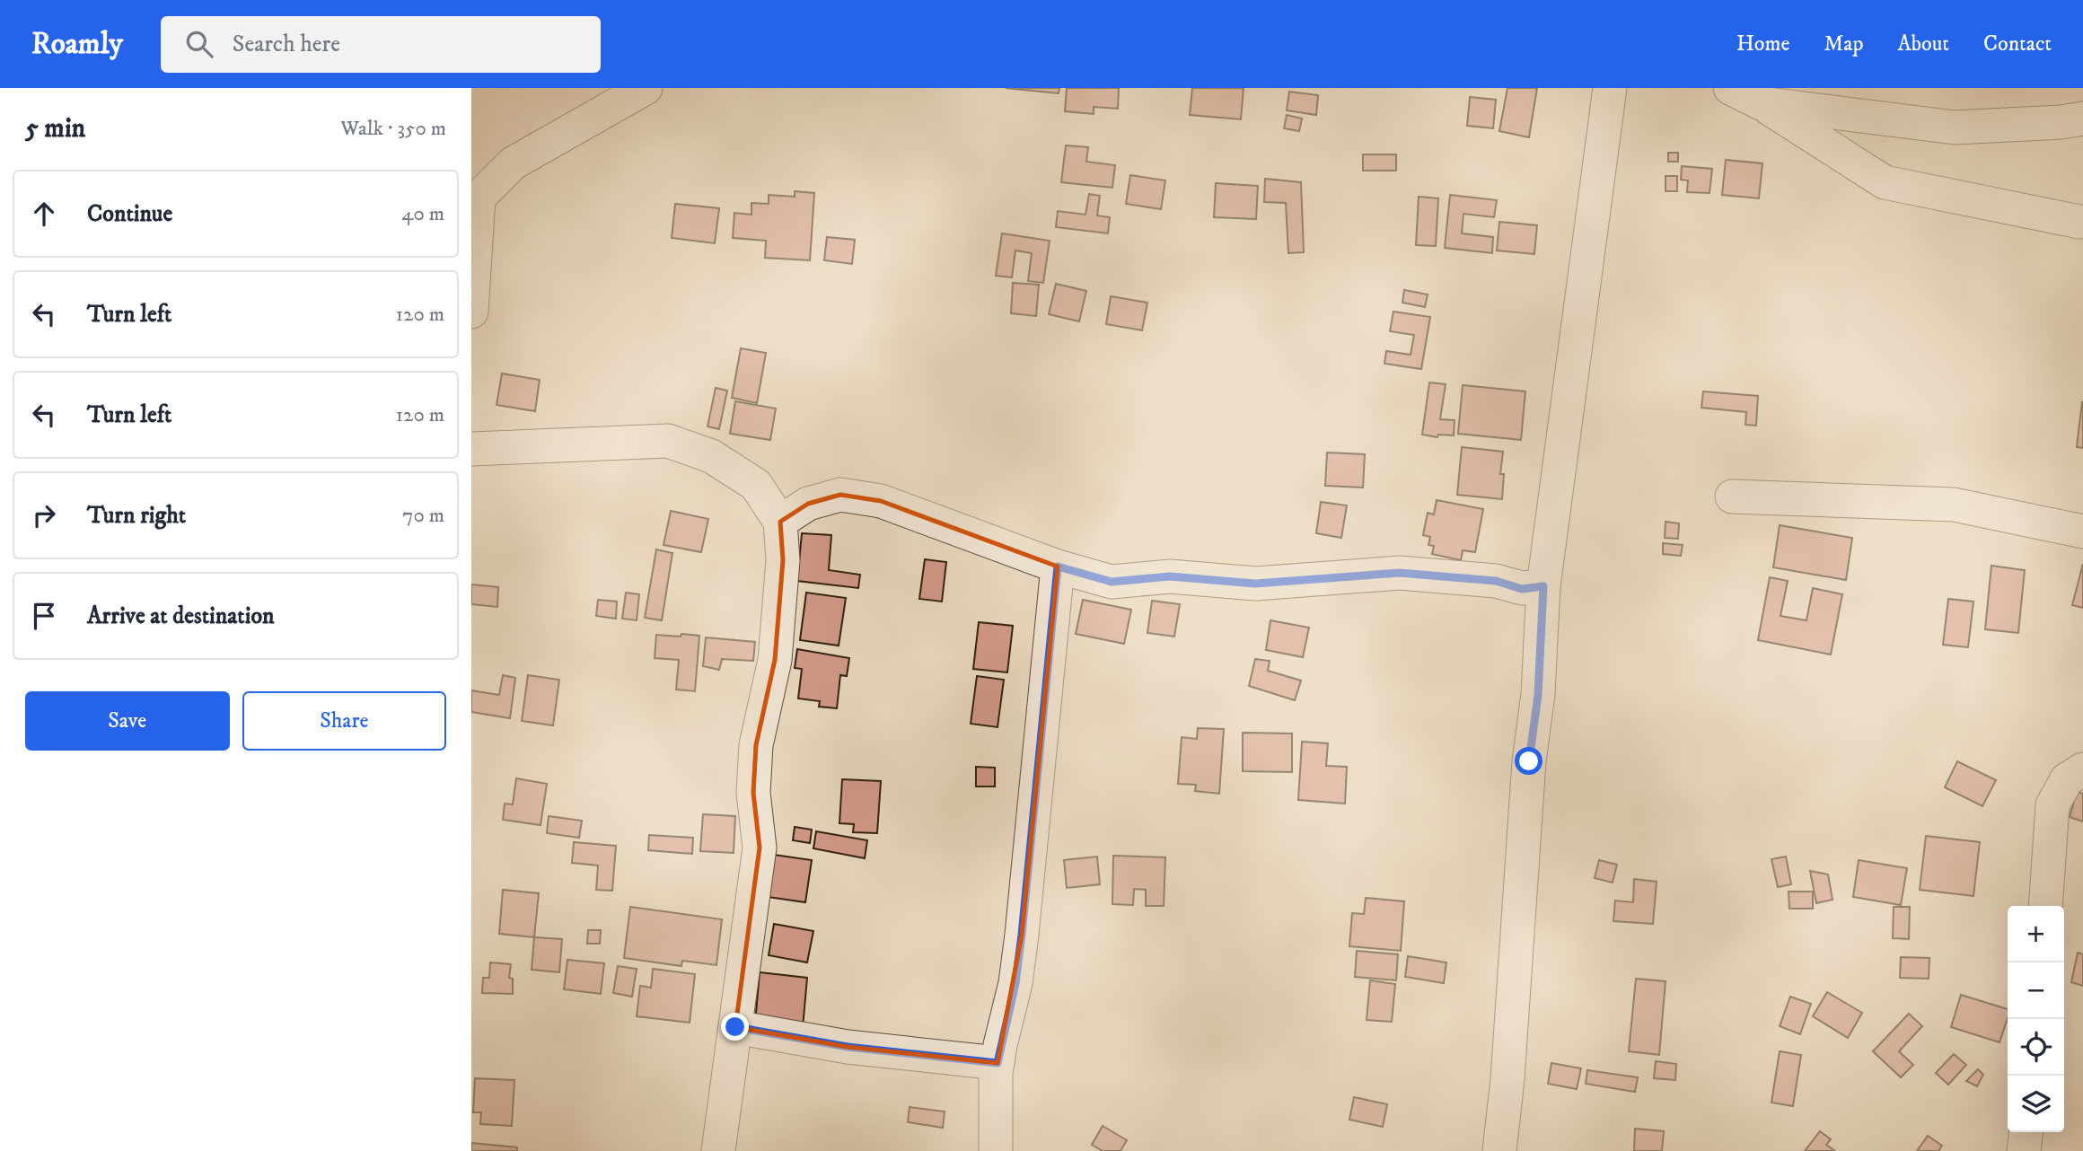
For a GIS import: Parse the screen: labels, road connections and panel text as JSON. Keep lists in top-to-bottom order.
{
  "page": {
    "header": "Roamly",
    "search": "Search here",
    "nav": [
      "Home",
      "Map",
      "About",
      "Contact"
    ],
    "heading": ["5 min", "Walk · 350 m"],
    "list": [
      ["Continue", "40 m"],
      ["Turn left", "120 m"],
      ["Turn left", "120 m"],
      ["Turn right", "70 m"],
      "Arrive at destination"
    ],
    "buttons": ["Save", "Share"],
    "map_buttons": ["+", "−"]
  }
}
